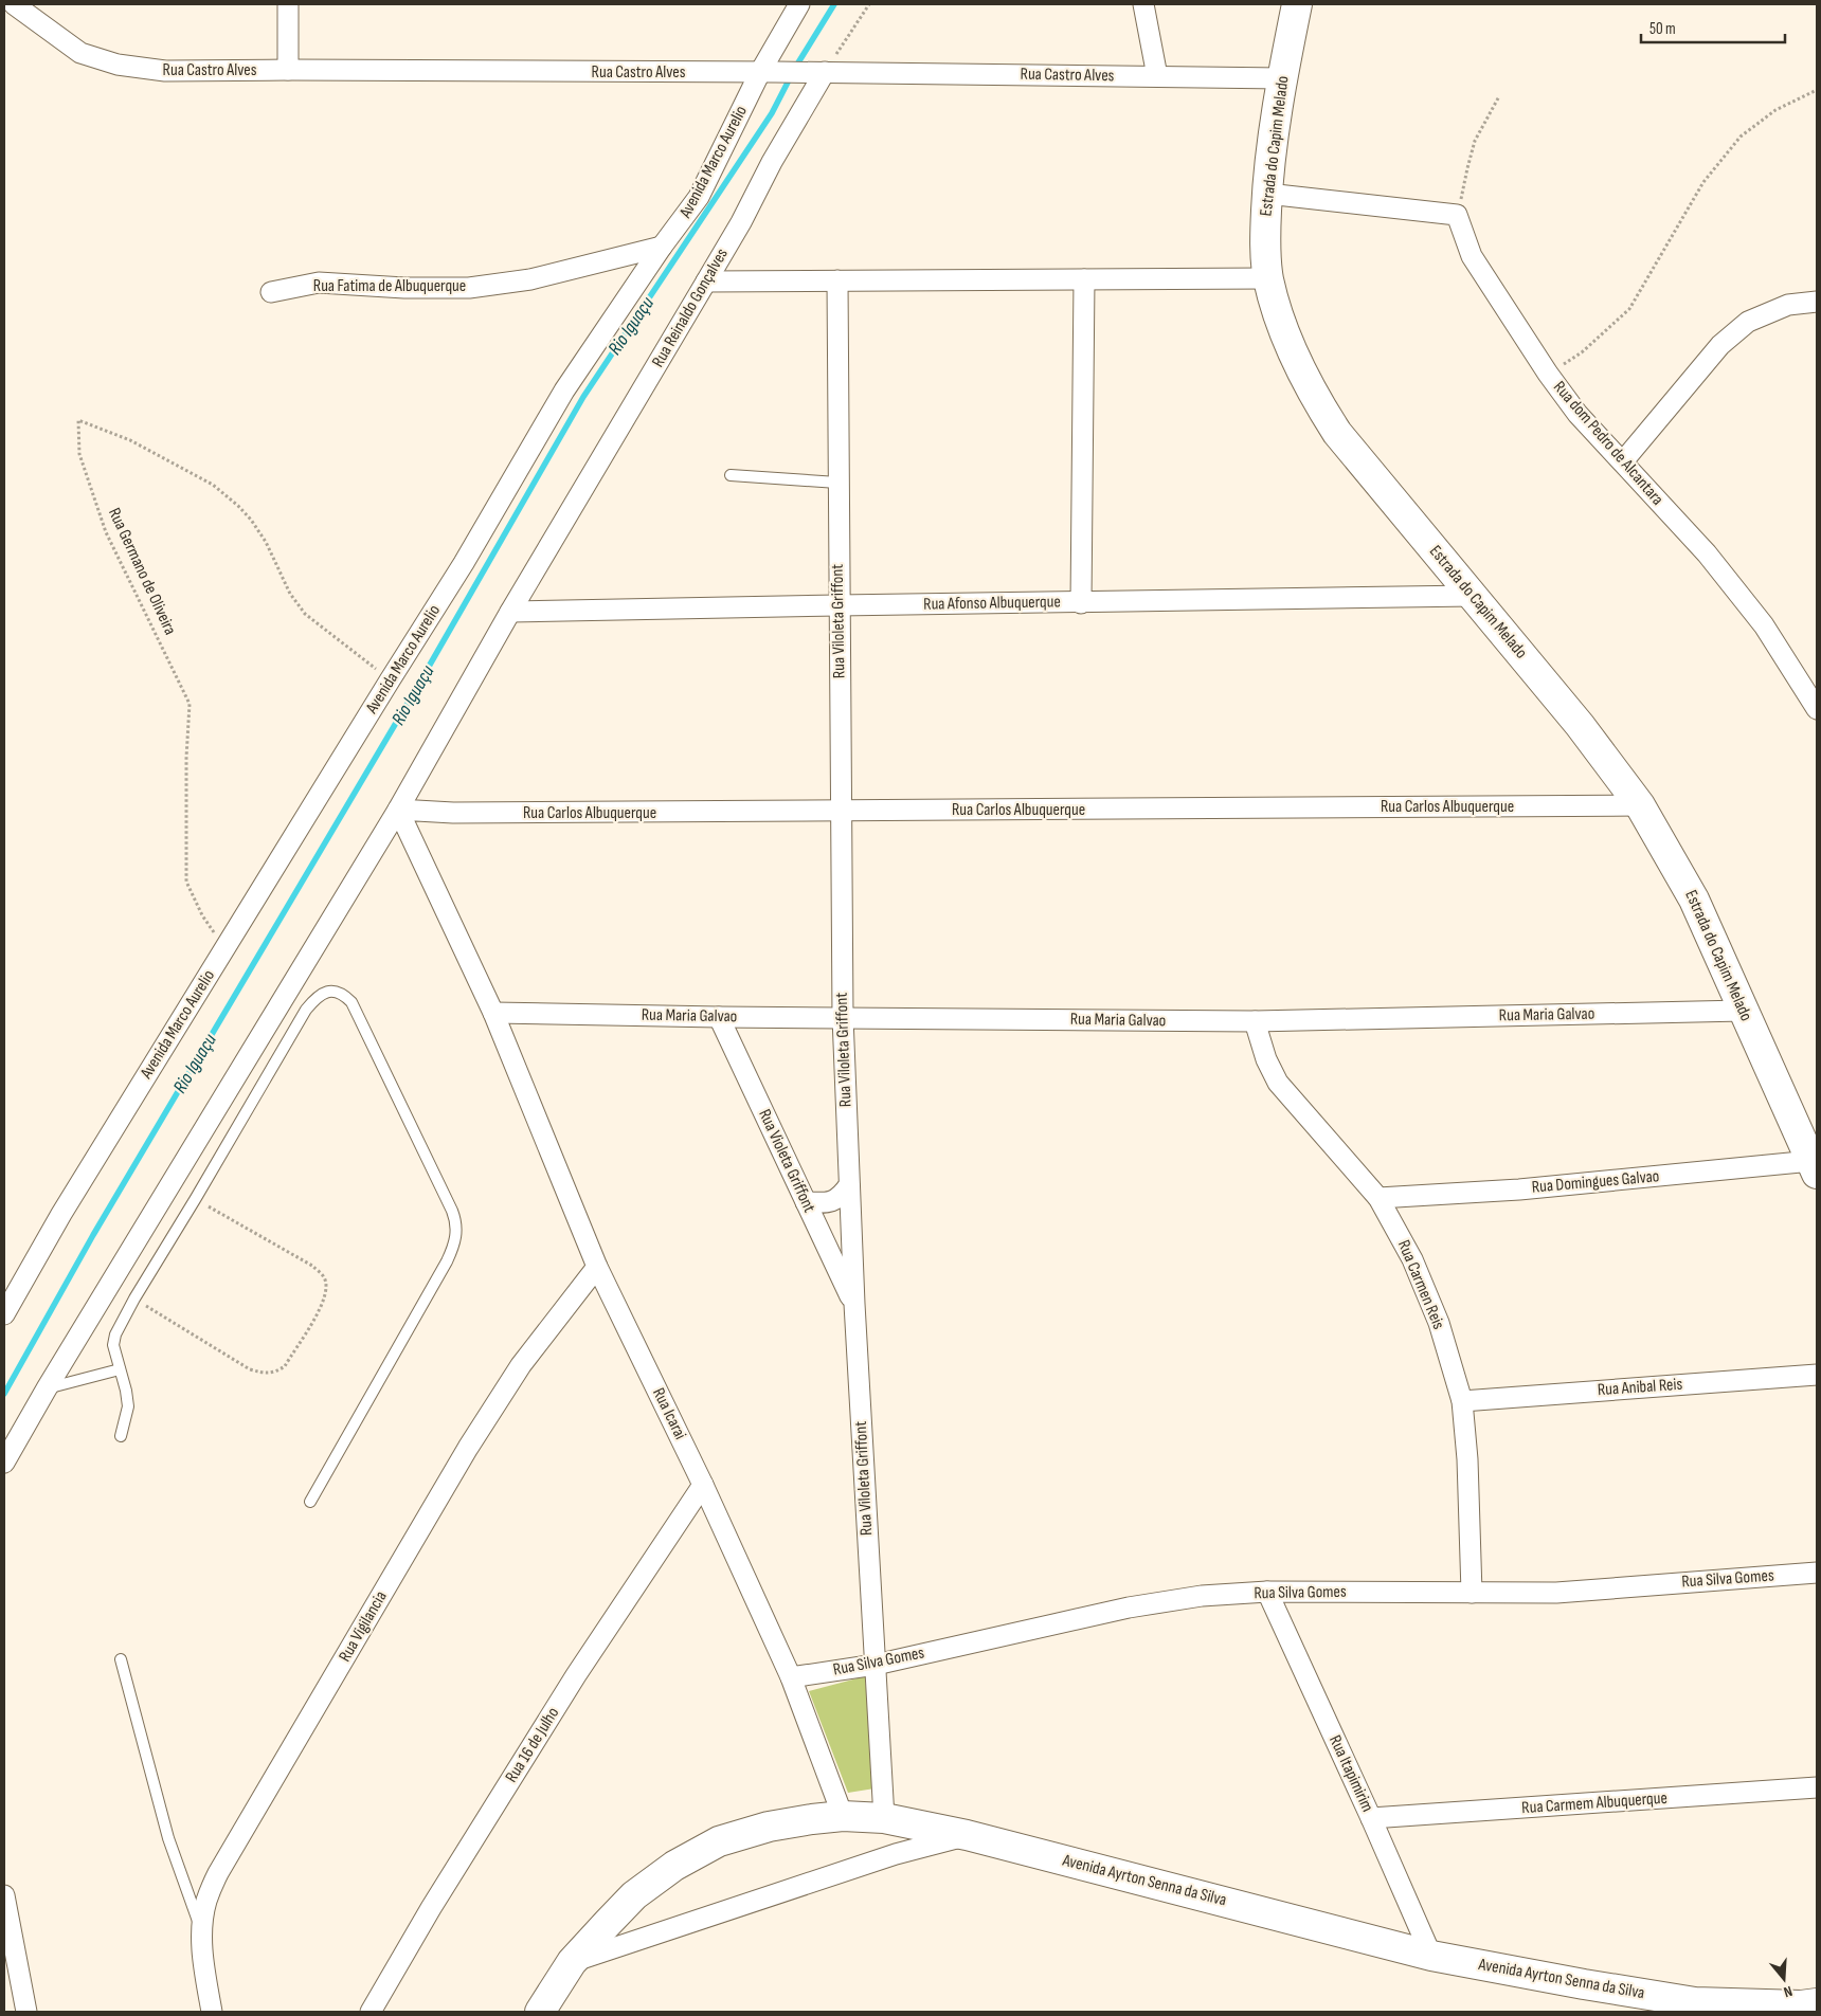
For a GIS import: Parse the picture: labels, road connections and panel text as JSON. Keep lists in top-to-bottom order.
{
  "streets": {
    "street": [
      "Rua Castro Alves",
      "Estrada do Capim Melado",
      "Avenida Marco Aurelio",
      "Rua Fatima de Albuquerque",
      "Rua Reinaldo Gonçalves",
      "Rua dom Pedro de Alcantara",
      "Rua Afonso Albuquerque",
      "Rua Viloleta Griffont",
      "Rua Carlos Albuquerque",
      "Rua Maria Galvao",
      "Rua Violeta Griffont",
      "Rua Domingues Galvao",
      "Rua Carmen Reis",
      "Rua Anibal Reis",
      "Rua Icarai",
      "Rua Silva Gomes",
      "Rua Vigilancia",
      "Rua 16 de Julho",
      "Rua Itapimirim",
      "Rua Carmem Albuquerque",
      "Avenida Ayrton Senna da Silva"
    ],
    "path": ["Rua Germano de Oliveira"]
  },
  "crossings": [
    ["Rua Castro Alves", "Estrada do Capim Melado"],
    ["Rua Castro Alves", "Avenida Marco Aurelio"],
    ["Rua Castro Alves", "Rua Reinaldo Gonçalves"],
    ["Estrada do Capim Melado", "Rua Afonso Albuquerque"],
    ["Estrada do Capim Melado", "Rua Carlos Albuquerque"],
    ["Estrada do Capim Melado", "Rua Maria Galvao"],
    ["Estrada do Capim Melado", "Rua Domingues Galvao"],
    ["Avenida Marco Aurelio", "Rua Fatima de Albuquerque"],
    ["Avenida Marco Aurelio", "Rua Germano de Oliveira"],
    ["Rua Reinaldo Gonçalves", "Rua Afonso Albuquerque"],
    ["Rua Reinaldo Gonçalves", "Rua Carlos Albuquerque"],
    ["Rua Reinaldo Gonçalves", "Rua Icarai"],
    ["Rua Afonso Albuquerque", "Rua Viloleta Griffont"],
    ["Rua Viloleta Griffont", "Rua Carlos Albuquerque"],
    ["Rua Viloleta Griffont", "Rua Maria Galvao"],
    ["Rua Viloleta Griffont", "Rua Violeta Griffont"],
    ["Rua Viloleta Griffont", "Rua Silva Gomes"],
    ["Rua Viloleta Griffont", "Avenida Ayrton Senna da Silva"],
    ["Rua Carlos Albuquerque", "Rua Icarai"],
    ["Rua Maria Galvao", "Rua Violeta Griffont"],
    ["Rua Maria Galvao", "Rua Carmen Reis"],
    ["Rua Maria Galvao", "Rua Icarai"],
    ["Rua Domingues Galvao", "Rua Carmen Reis"],
    ["Rua Carmen Reis", "Rua Anibal Reis"],
    ["Rua Carmen Reis", "Rua Silva Gomes"],
    ["Rua Icarai", "Rua Silva Gomes"],
    ["Rua Icarai", "Rua Vigilancia"],
    ["Rua Icarai", "Rua 16 de Julho"],
    ["Rua Icarai", "Avenida Ayrton Senna da Silva"],
    ["Rua Silva Gomes", "Rua Itapimirim"],
    ["Rua Itapimirim", "Rua Carmem Albuquerque"],
    ["Rua Itapimirim", "Avenida Ayrton Senna da Silva"]
  ],
  "water": ["Rio Iguaçu"],
  "scale_bar": "50 m",
  "north": "bottom"
}
